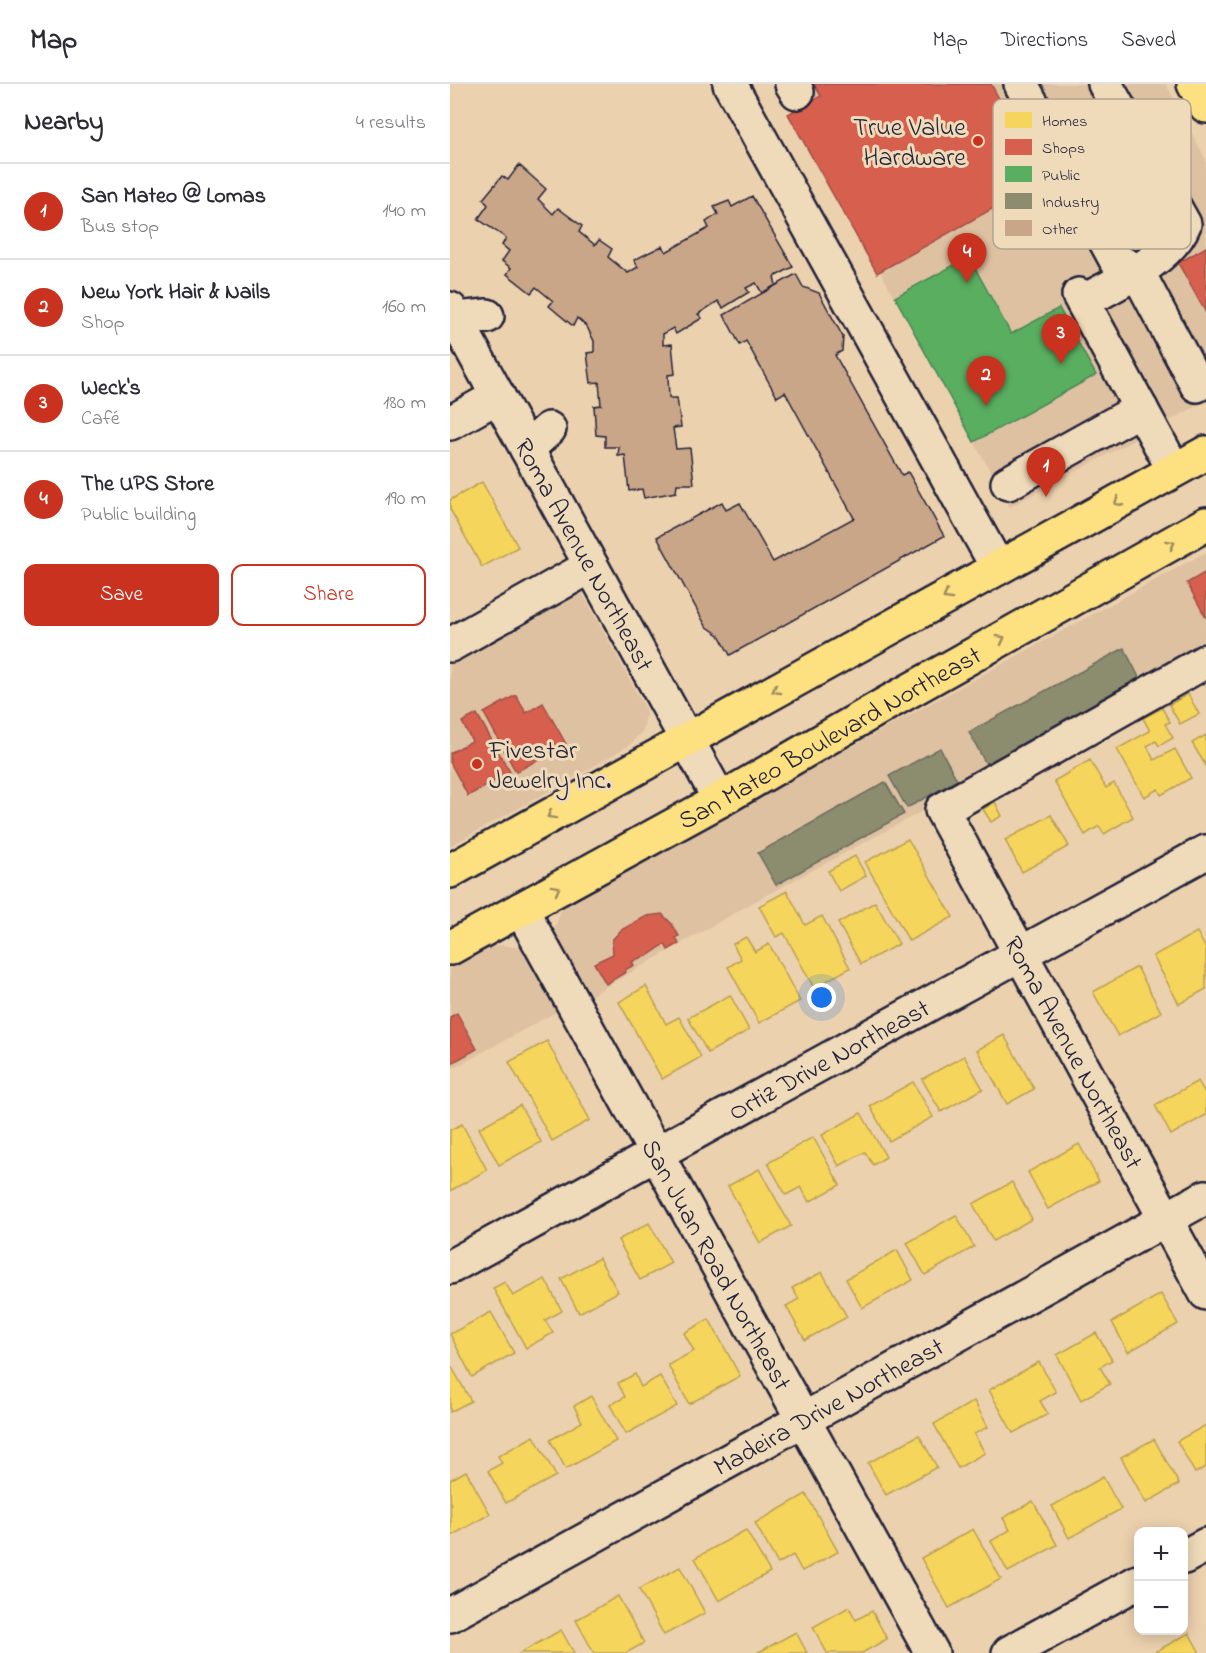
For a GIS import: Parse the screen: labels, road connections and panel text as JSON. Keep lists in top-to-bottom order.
{
  "streets": {
    "main road": ["San Mateo Boulevard Northeast"],
    "street": [
      "Roma Avenue Northeast",
      "Ortiz Drive Northeast",
      "San Juan Road Northeast",
      "Madeira Drive Northeast"
    ]
  },
  "crossings": [
    ["Roma Avenue Northeast", "San Mateo Boulevard Northeast"],
    ["Roma Avenue Northeast", "Ortiz Drive Northeast"],
    ["Roma Avenue Northeast", "Madeira Drive Northeast"],
    ["San Mateo Boulevard Northeast", "San Juan Road Northeast"],
    ["Ortiz Drive Northeast", "San Juan Road Northeast"],
    ["San Juan Road Northeast", "Madeira Drive Northeast"]
  ],
  "places": ["True Value Hardware", "Fivestar Jewelry Inc."],
  "legend": [
    "Homes",
    "Shops",
    "Public",
    "Industry",
    "Other"
  ],
  "page": {
    "header": "Map",
    "nav": ["Map", "Directions", "Saved"],
    "heading": ["Nearby", "4 results"],
    "list": [
      {
        "mark": "1",
        "name": "San Mateo @ Lomas",
        "note": "Bus stop",
        "value": "140 m"
      },
      {
        "mark": "2",
        "name": "New York Hair & Nails",
        "note": "Shop",
        "value": "160 m"
      },
      {
        "mark": "3",
        "name": "Weck's",
        "note": "Café",
        "value": "180 m"
      },
      {
        "mark": "4",
        "name": "The UPS Store",
        "note": "Public building",
        "value": "190 m"
      }
    ],
    "pins": [
      "4",
      "3",
      "2",
      "1"
    ],
    "buttons": ["Save", "Share"],
    "map_buttons": ["+", "−"]
  }
}
